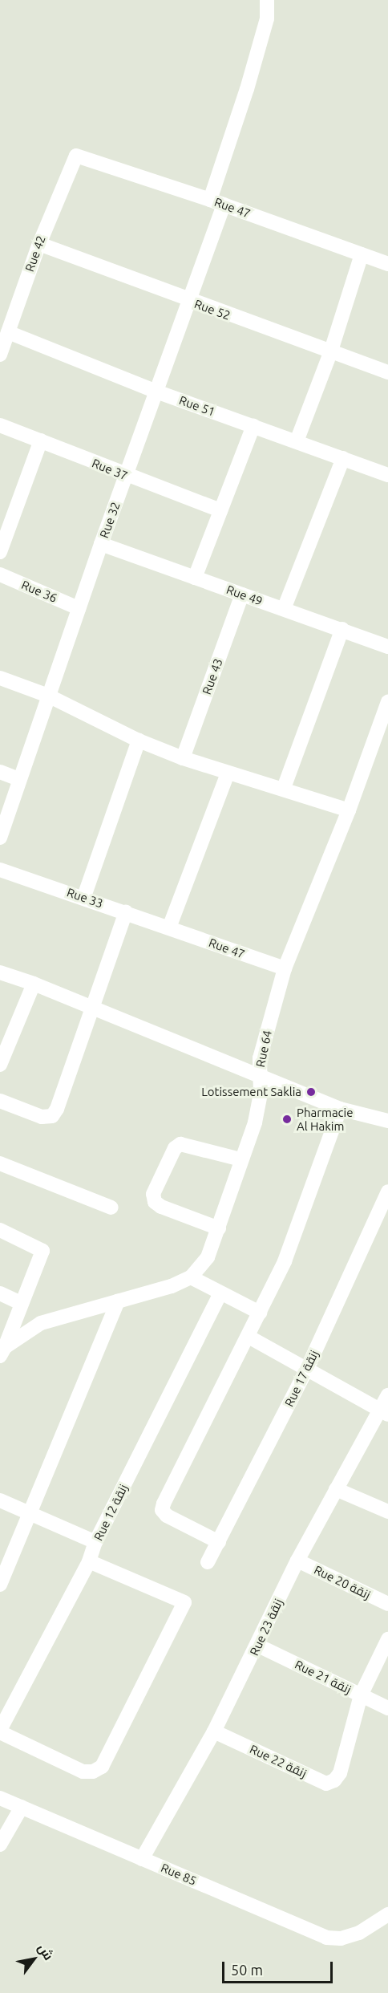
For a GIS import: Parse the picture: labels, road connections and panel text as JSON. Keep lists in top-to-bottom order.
{
  "streets": {
    "street": [
      "Rue 47",
      "Rue 42",
      "Rue 52",
      "Rue 51",
      "Rue 37",
      "Rue 32",
      "Rue 36",
      "Rue 49",
      "Rue 43",
      "Rue 33",
      "Rue 64",
      "Rue 17 زنقة",
      "Rue 12 زنقة",
      "Rue 20 زنقة",
      "Rue 23 زنقة",
      "Rue 21 زنقة",
      "Rue 22 زنقة",
      "Rue 85"
    ]
  },
  "crossings": [
    ["Rue 47", "Rue 42"],
    ["Rue 47", "Rue 32"],
    ["Rue 47", "Rue 33"],
    ["Rue 47", "Rue 64"],
    ["Rue 42", "Rue 52"],
    ["Rue 42", "Rue 51"],
    ["Rue 52", "Rue 32"],
    ["Rue 51", "Rue 32"],
    ["Rue 37", "Rue 32"],
    ["Rue 32", "Rue 36"],
    ["Rue 32", "Rue 49"],
    ["Rue 49", "Rue 43"],
    ["Rue 20 زنقة", "Rue 23 زنقة"],
    ["Rue 23 زنقة", "Rue 21 زنقة"],
    ["Rue 23 زنقة", "Rue 22 زنقة"],
    ["Rue 23 زنقة", "Rue 85"],
    ["Rue 21 زنقة", "Rue 22 زنقة"]
  ],
  "places": ["Lotissement Saklia", "Pharmacie Al Hakim"],
  "scale_bar": "50 m",
  "north": "top right"
}
